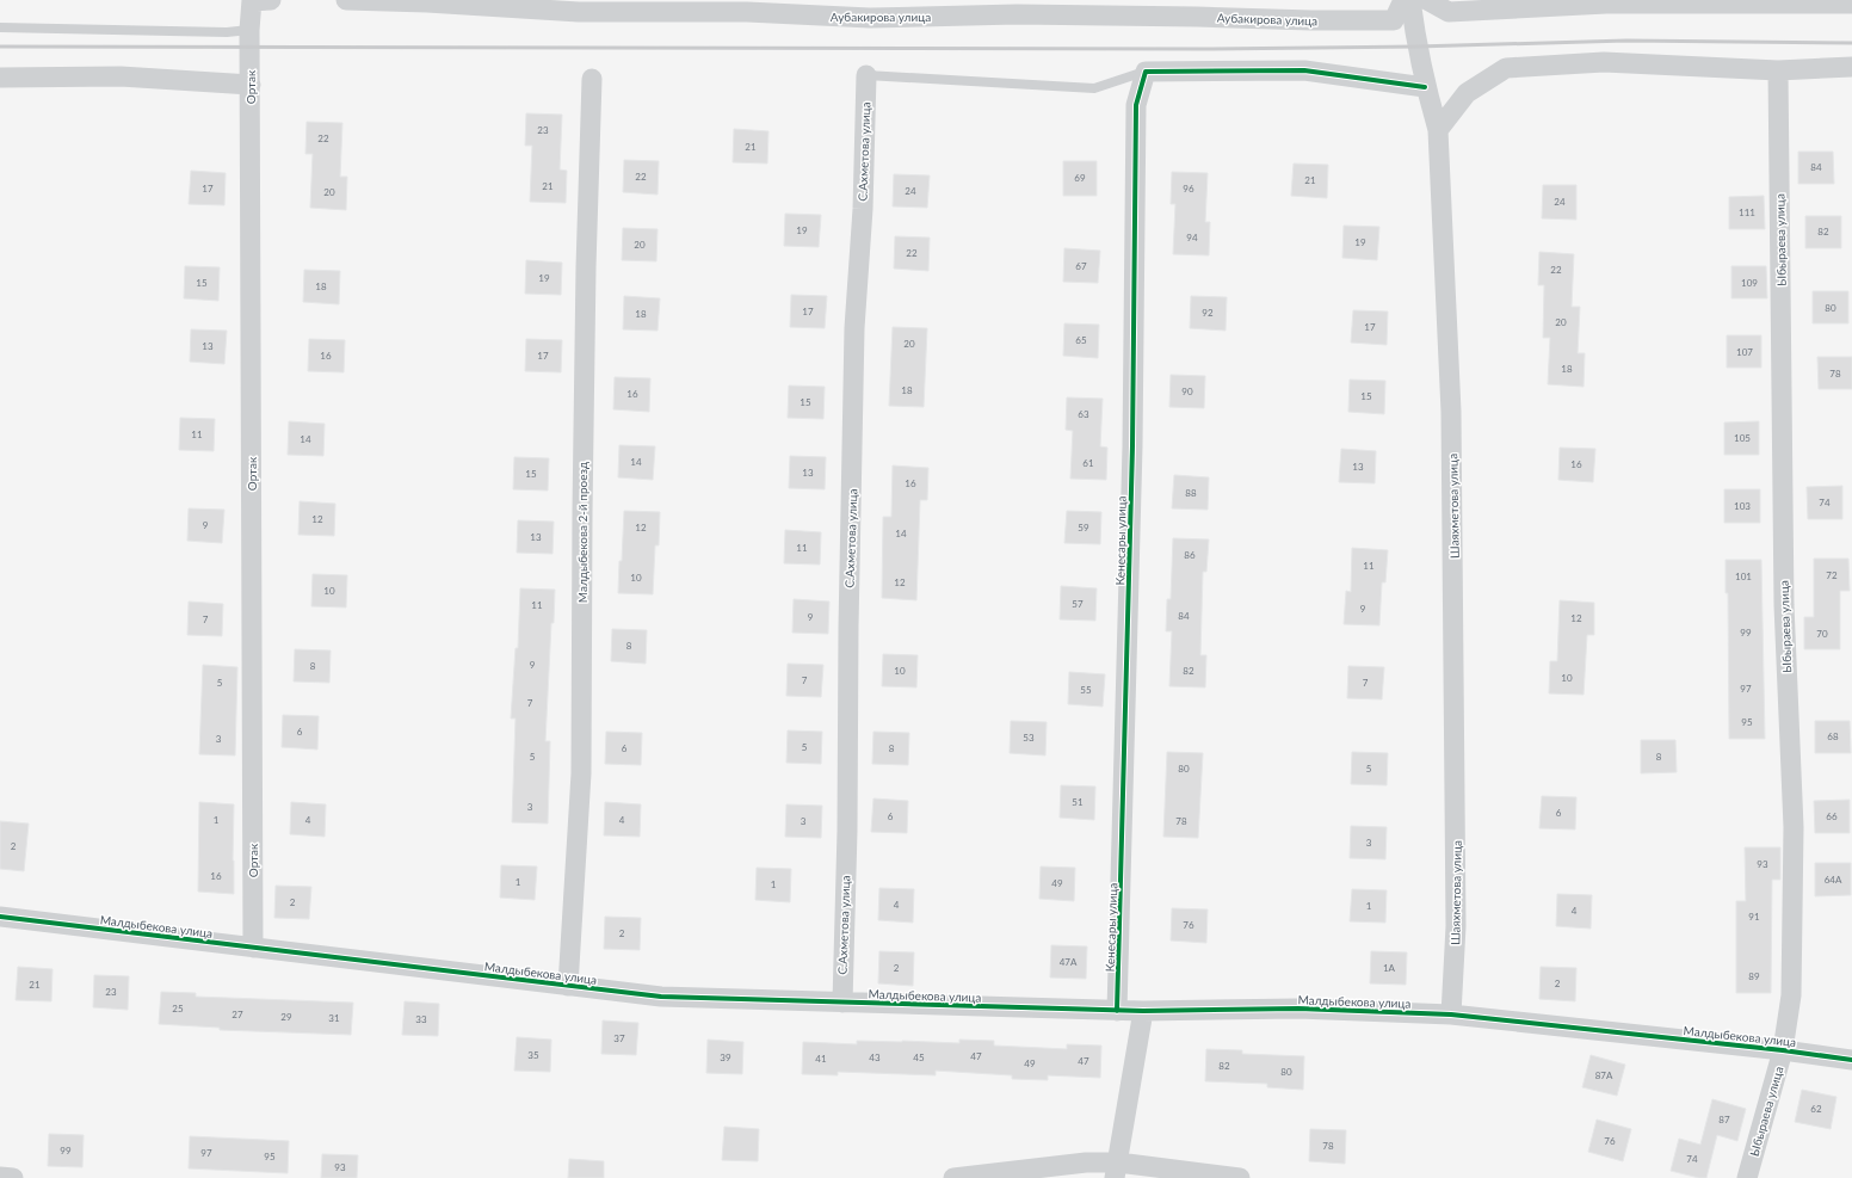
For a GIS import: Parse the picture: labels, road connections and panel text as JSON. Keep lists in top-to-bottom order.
{
  "streets": {
    "street": [
      "Аубакирова улица",
      "Ортак",
      "С.Ахметова улица",
      "Ыбыраева улица",
      "Шаяхметова улица",
      "Малдыбекова 2-й проезд",
      "Кенесары улица",
      "Малдыбекова улица"
    ]
  },
  "crossings": [
    ["Ортак", "Малдыбекова улица"],
    ["С.Ахметова улица", "Малдыбекова улица"],
    ["Ыбыраева улица", "Малдыбекова улица"],
    ["Шаяхметова улица", "Малдыбекова улица"],
    ["Малдыбекова 2-й проезд", "Малдыбекова улица"],
    ["Кенесары улица", "Малдыбекова улица"]
  ],
  "house_numbers": [
    "23",
    "22",
    "21",
    "84",
    "22",
    "69",
    "21",
    "21",
    "17",
    "96",
    "24",
    "20",
    "24",
    "111",
    "19",
    "82",
    "94",
    "19",
    "20",
    "22",
    "67",
    "22",
    "19",
    "15",
    "109",
    "18",
    "80",
    "17",
    "92",
    "18",
    "20",
    "17",
    "65",
    "20",
    "13",
    "107",
    "16",
    "17",
    "18",
    "78",
    "18",
    "90",
    "16",
    "15",
    "15",
    "63",
    "11",
    "105",
    "14",
    "14",
    "61",
    "16",
    "13",
    "13",
    "15",
    "16",
    "88",
    "74",
    "103",
    "12",
    "9",
    "12",
    "59",
    "14",
    "13",
    "11",
    "86",
    "11",
    "72",
    "101",
    "10",
    "12",
    "10",
    "57",
    "11",
    "9",
    "84",
    "9",
    "12",
    "7",
    "99",
    "70",
    "8",
    "9",
    "8",
    "10",
    "82",
    "10",
    "7",
    "5",
    "7",
    "97",
    "55",
    "7",
    "95",
    "6",
    "68",
    "53",
    "3",
    "5",
    "6",
    "8",
    "5",
    "8",
    "80",
    "5",
    "51",
    "3",
    "6",
    "6",
    "66",
    "1",
    "4",
    "4",
    "3",
    "78",
    "3",
    "2",
    "93",
    "16",
    "64А",
    "1",
    "49",
    "1",
    "2",
    "4",
    "1",
    "4",
    "91",
    "76",
    "2",
    "47А",
    "2",
    "1А",
    "89",
    "2",
    "21",
    "23",
    "25",
    "27",
    "29",
    "31",
    "33",
    "37",
    "35",
    "47",
    "39",
    "43",
    "45",
    "41",
    "47",
    "49",
    "82",
    "80",
    "87А",
    "62",
    "87",
    "76",
    "78",
    "99",
    "97",
    "95",
    "74",
    "93"
  ]
}
